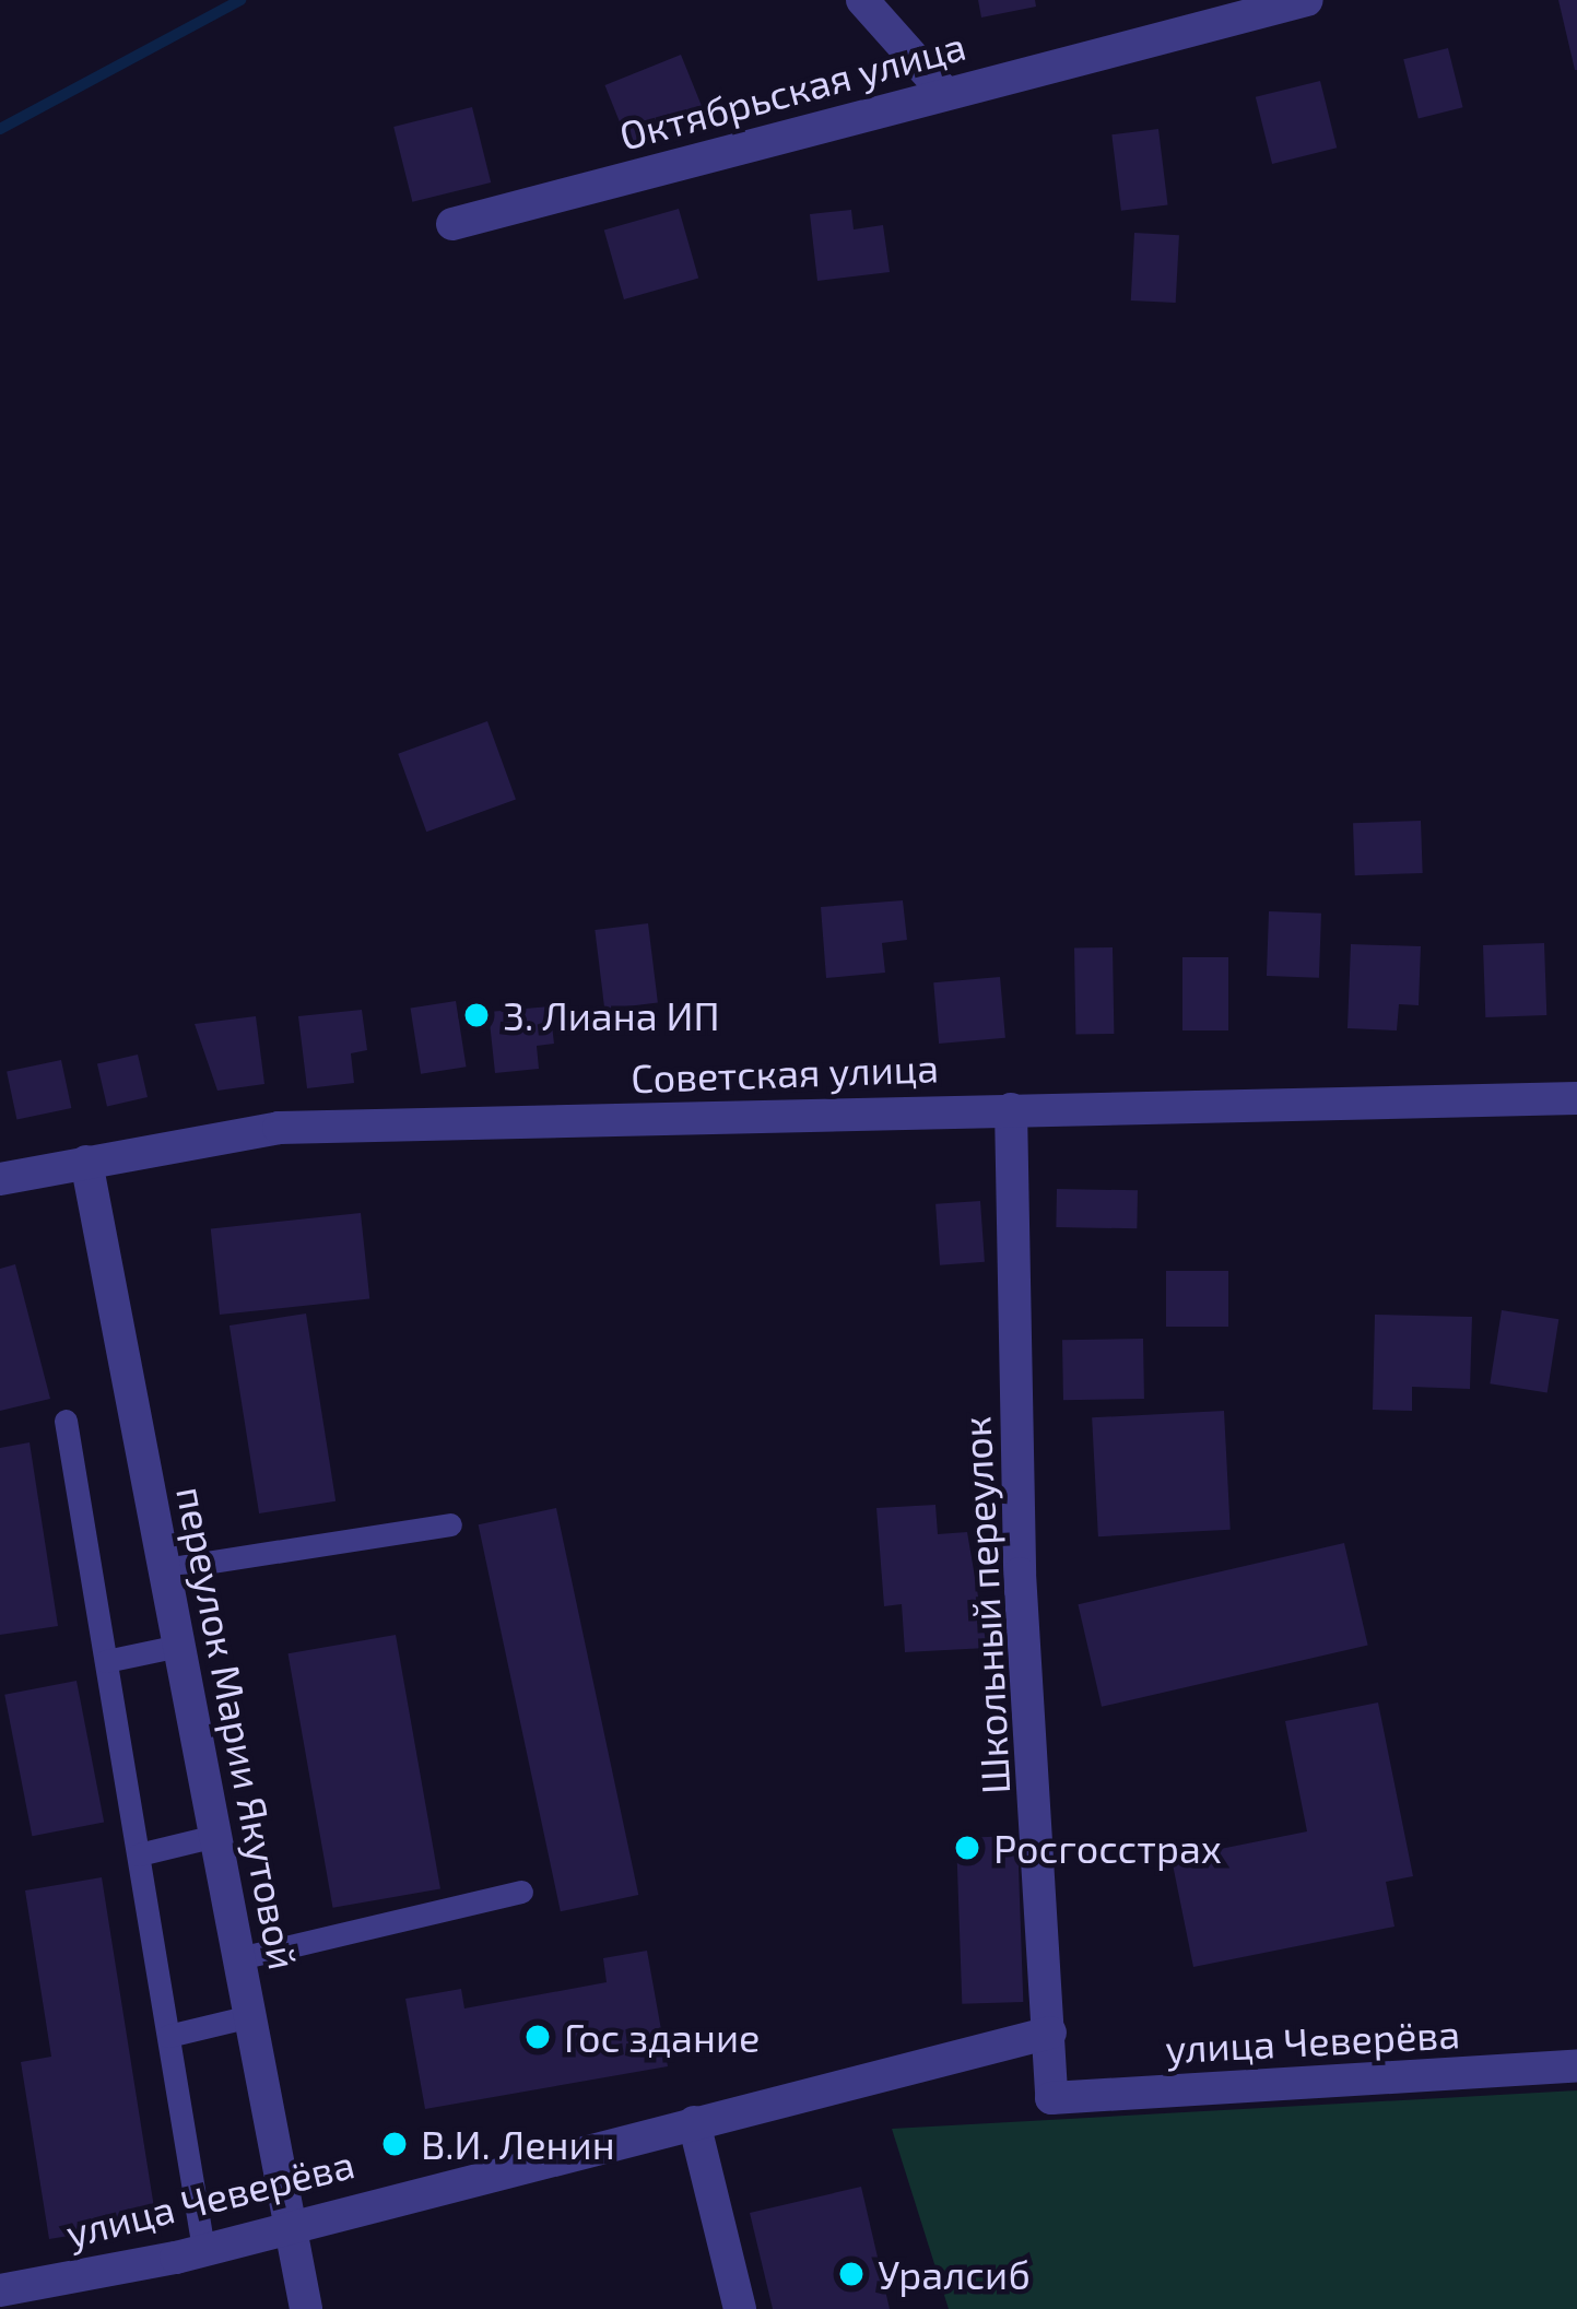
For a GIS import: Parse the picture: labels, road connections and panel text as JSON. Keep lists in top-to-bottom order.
{
  "streets": {
    "street": [
      "Октябрьская улица",
      "Советская улица",
      "Школьный переулок",
      "переулок Марии Якутовой",
      "улица Чеверёва"
    ]
  },
  "crossings": [
    ["Советская улица", "Школьный переулок"],
    ["Советская улица", "переулок Марии Якутовой"],
    ["Школьный переулок", "улица Чеверёва"],
    ["переулок Марии Якутовой", "улица Чеверёва"]
  ],
  "places": [
    "3. Лиана ИП",
    "Росгосстрах",
    "Гос здание",
    "В.И. Ленин",
    "Уралсиб"
  ]
}
